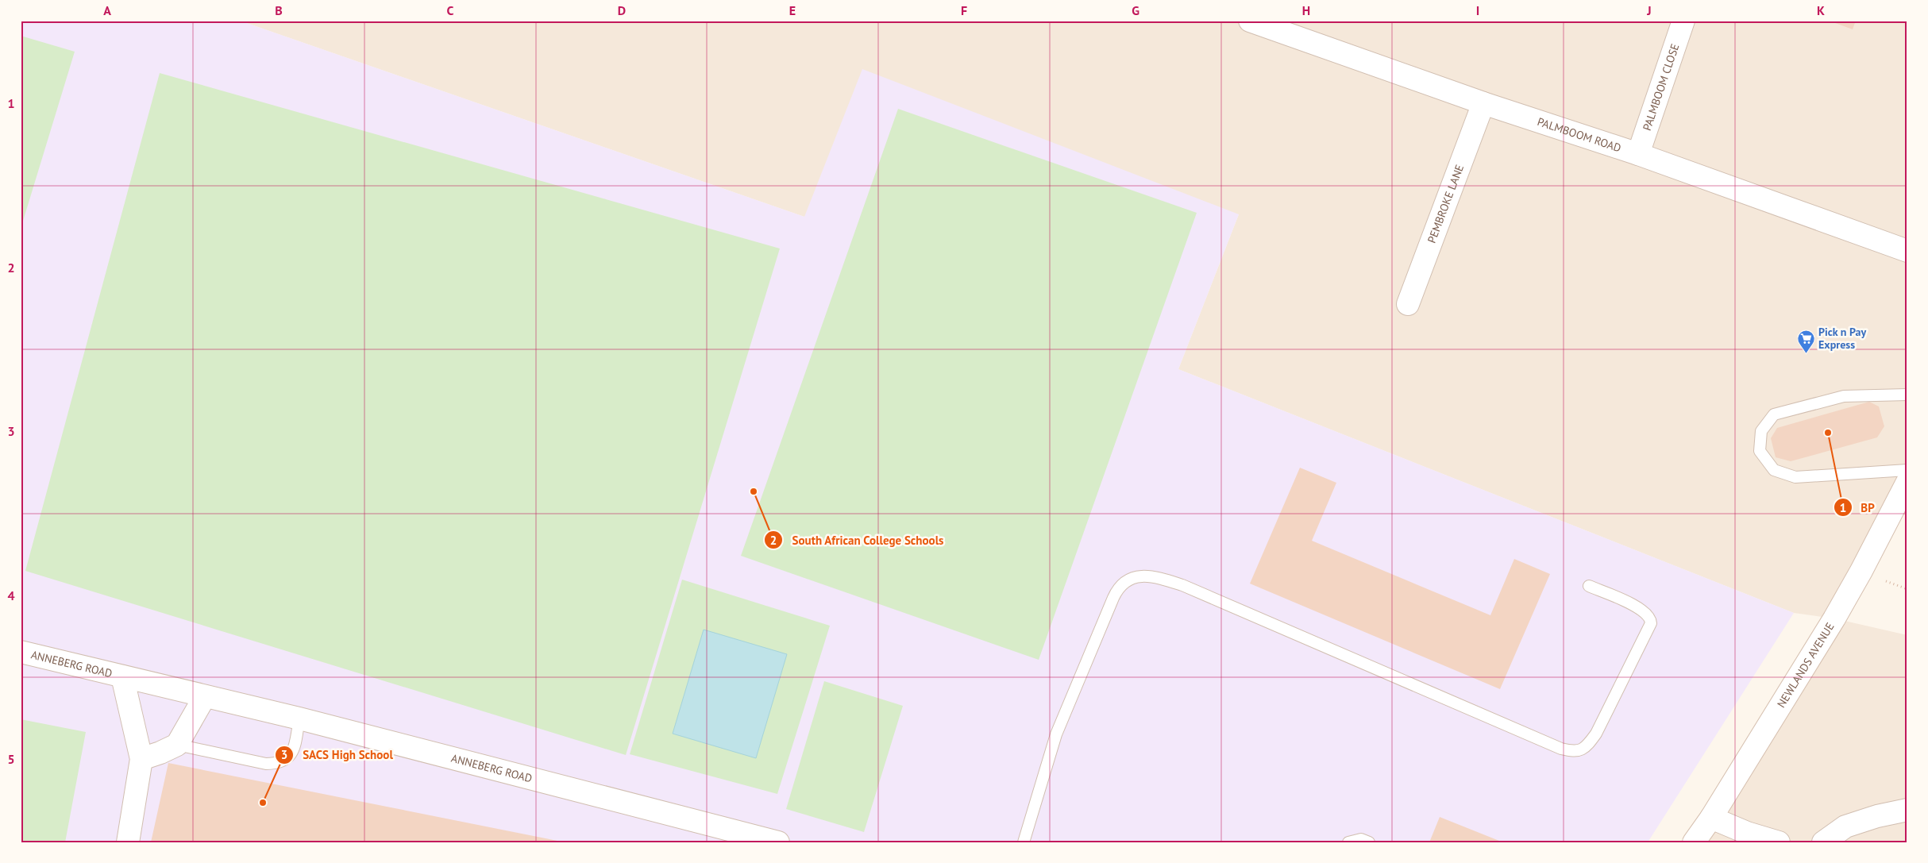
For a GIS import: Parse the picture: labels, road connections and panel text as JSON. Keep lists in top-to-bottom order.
{
  "streets": {
    "street": [
      "PALMBOOM CLOSE",
      "PALMBOOM ROAD",
      "PEMBROKE LANE",
      "ANNEBERG ROAD",
      "NEWLANDS AVENUE"
    ]
  },
  "crossings": [
    ["PALMBOOM CLOSE", "PALMBOOM ROAD"],
    ["PALMBOOM ROAD", "PEMBROKE LANE"]
  ],
  "places": {
    "supermarket": ["Pick n Pay Express"],
    "other": ["BP", "South African College Schools", "SACS High School"]
  },
  "grid": {
    "columns": [
      "A",
      "B",
      "C",
      "D",
      "E",
      "F",
      "G",
      "H",
      "I",
      "J",
      "K"
    ],
    "rows": [
      "1",
      "2",
      "3",
      "4",
      "5"
    ]
  }
}
